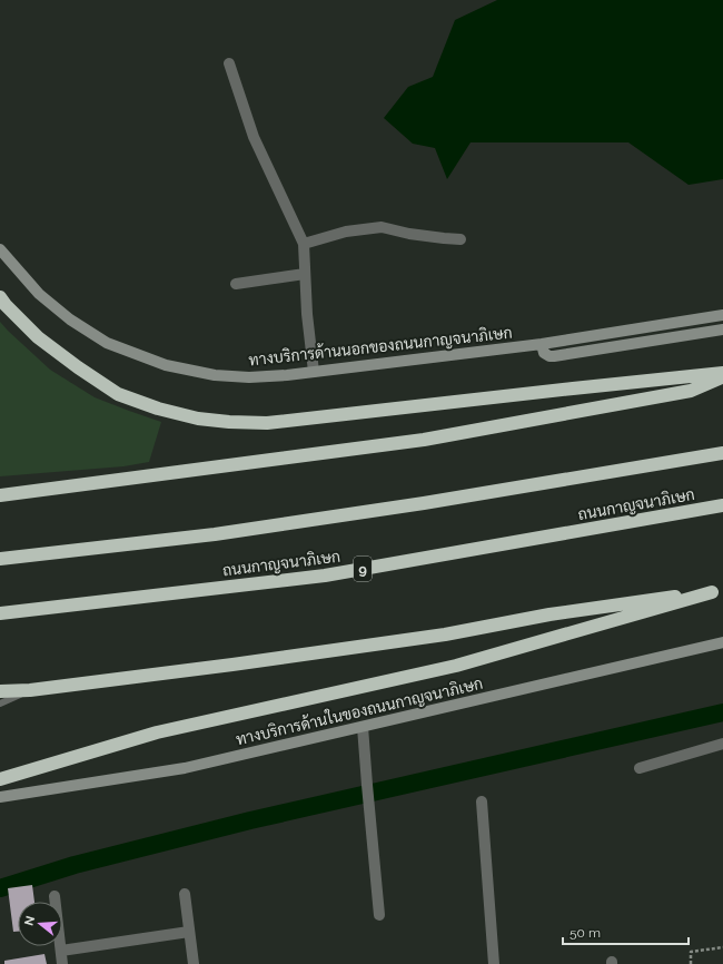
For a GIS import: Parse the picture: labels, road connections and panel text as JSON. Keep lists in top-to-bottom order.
{
  "streets": {
    "highway": ["ถนนกาญจนาภิเษก", "9"],
    "main road": ["ทางบริการด้านนอกของถนนกาญจนาภิเษก", "ทางบริการด้านในของถนนกาญจนาภิเษก"]
  },
  "scale_bar": "50 m",
  "north": "left"
}
